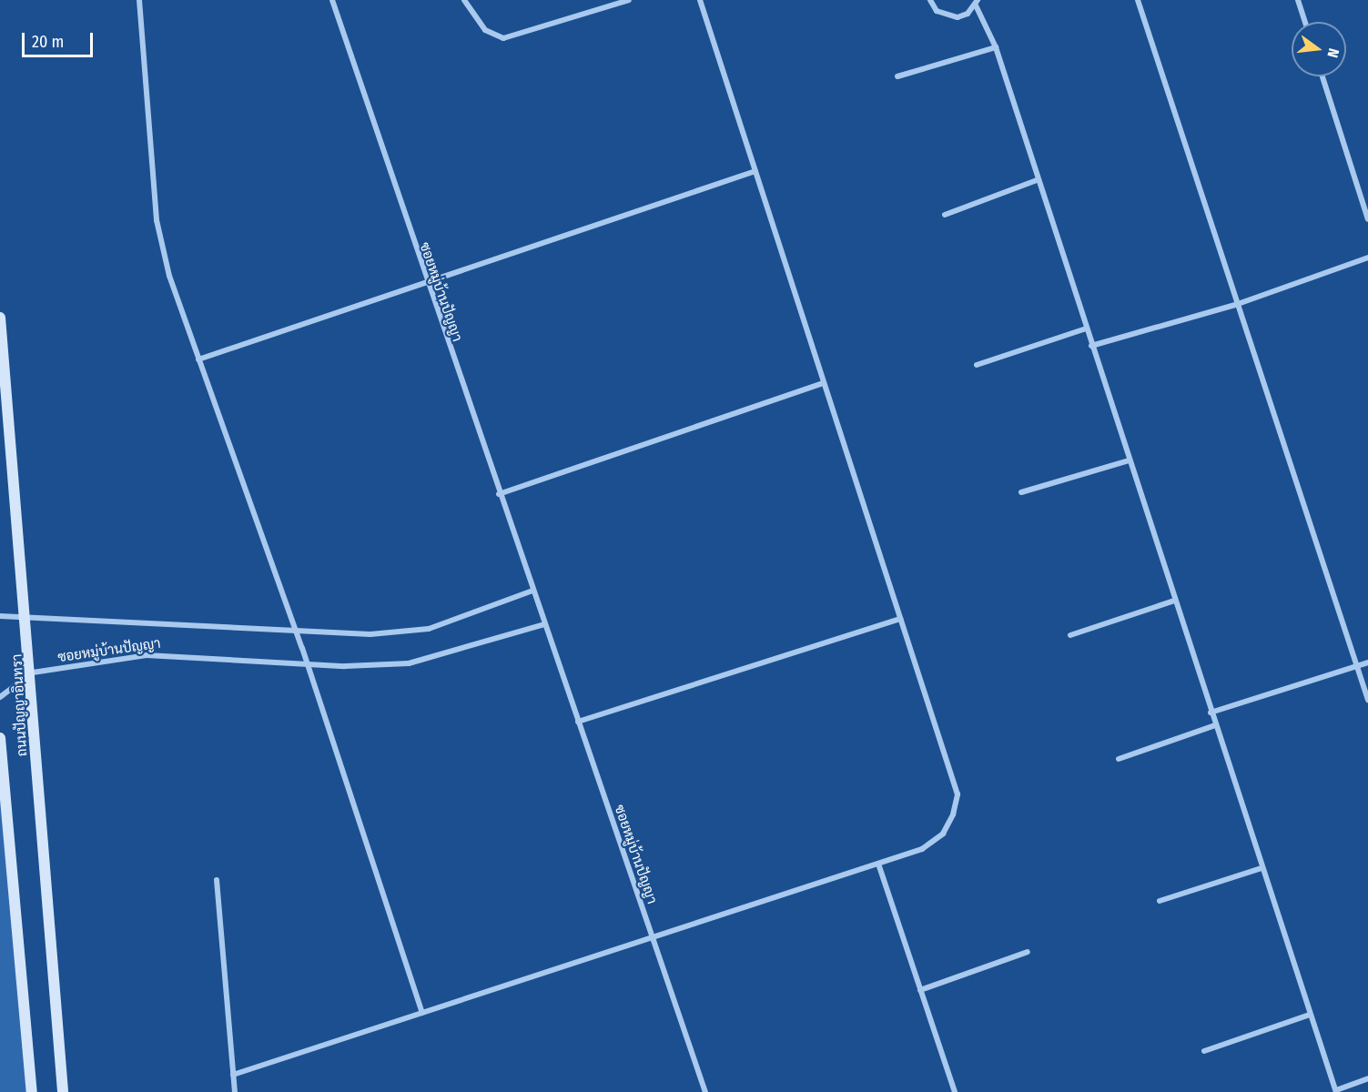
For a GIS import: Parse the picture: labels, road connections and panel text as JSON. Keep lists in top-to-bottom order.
{
  "streets": {
    "main road": ["ถนนปัญญาอินทรา"],
    "street": ["ซอยหมู่บ้านปัญญา"]
  },
  "crossings": [
    ["ซอยหมู่บ้านปัญญา", "ถนนปัญญาอินทรา"]
  ],
  "scale_bar": "20 m",
  "north": "right"
}
